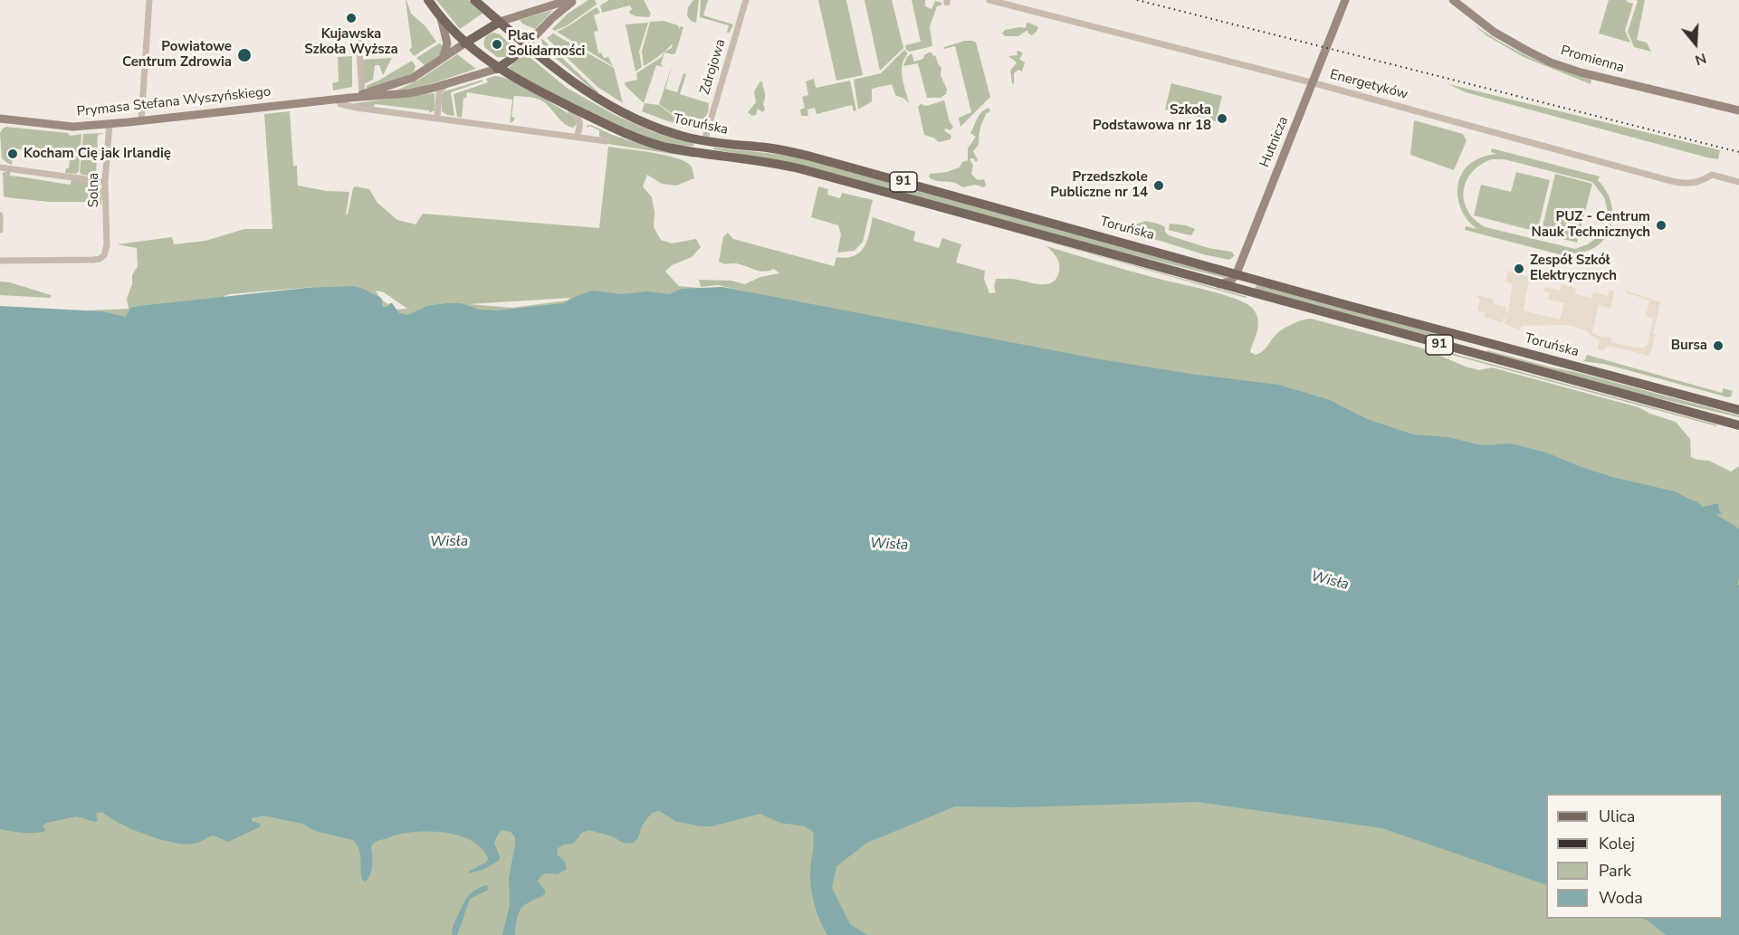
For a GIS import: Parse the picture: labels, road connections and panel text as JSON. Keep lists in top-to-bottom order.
{
  "streets": {
    "main road": ["Toruńska", "91"],
    "street": [
      "Promienna",
      "Zdrojowa",
      "Energetyków",
      "Prymasa Stefana Wyszyńskiego",
      "Hutnicza",
      "Solna"
    ]
  },
  "crossings": [
    ["Zdrojowa", "Toruńska"],
    ["Energetyków", "Hutnicza"],
    ["Prymasa Stefana Wyszyńskiego", "Toruńska"],
    ["Prymasa Stefana Wyszyńskiego", "91"],
    ["Prymasa Stefana Wyszyńskiego", "Solna"],
    ["Toruńska", "Hutnicza"],
    ["Toruńska", "91"]
  ],
  "water": ["Wisła"],
  "places": [
    "Kujawska Szkoła Wyższa",
    "Plac Solidarności",
    "Powiatowe Centrum Zdrowia",
    "Szkoła Podstawowa nr 18",
    "Kocham Cię jak Irlandię",
    "Przedszkole Publiczne nr 14",
    "PUZ - Centrum Nauk Technicznych",
    "Zespół Szkół Elektrycznych",
    "Bursa"
  ],
  "legend": [
    "Ulica",
    "Kolej",
    "Park",
    "Woda"
  ],
  "north": "bottom"
}
